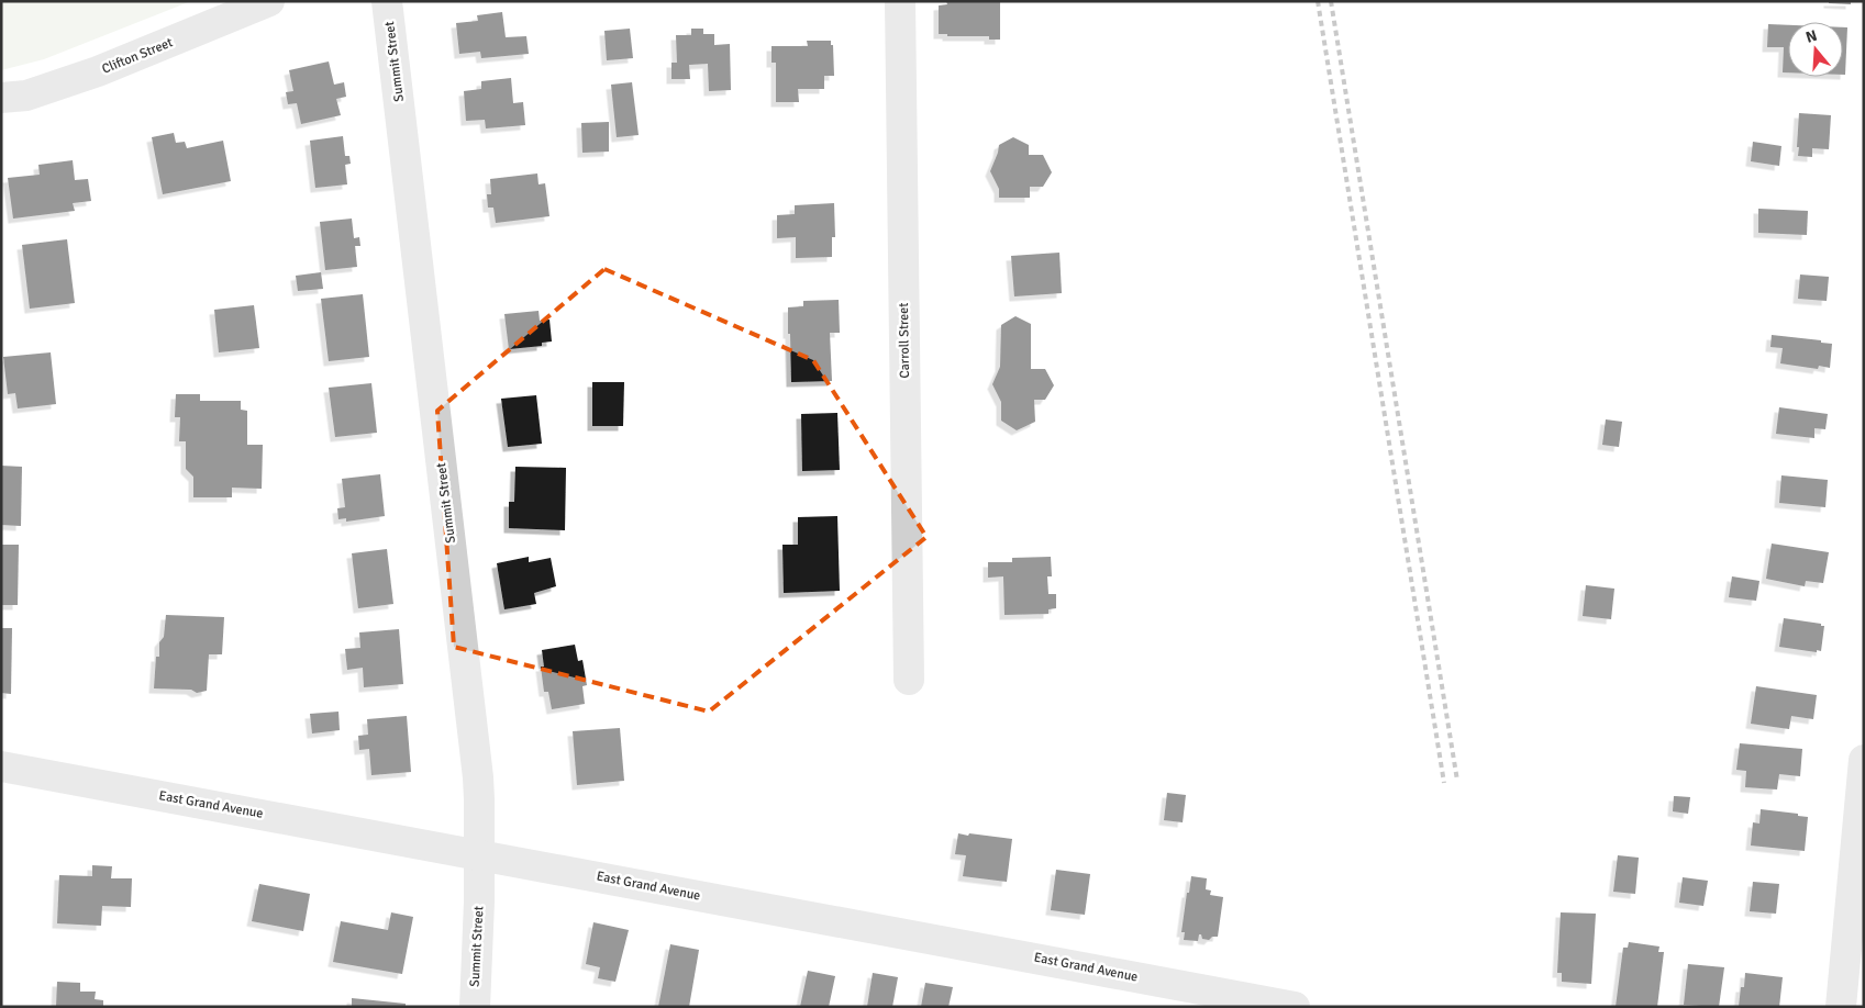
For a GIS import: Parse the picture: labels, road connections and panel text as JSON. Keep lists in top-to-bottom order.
{
  "streets": {
    "street": [
      "Clifton Street",
      "Summit Street",
      "Carroll Street",
      "East Grand Avenue"
    ]
  },
  "crossings": [
    ["Summit Street", "East Grand Avenue"]
  ],
  "north": "top"
}
